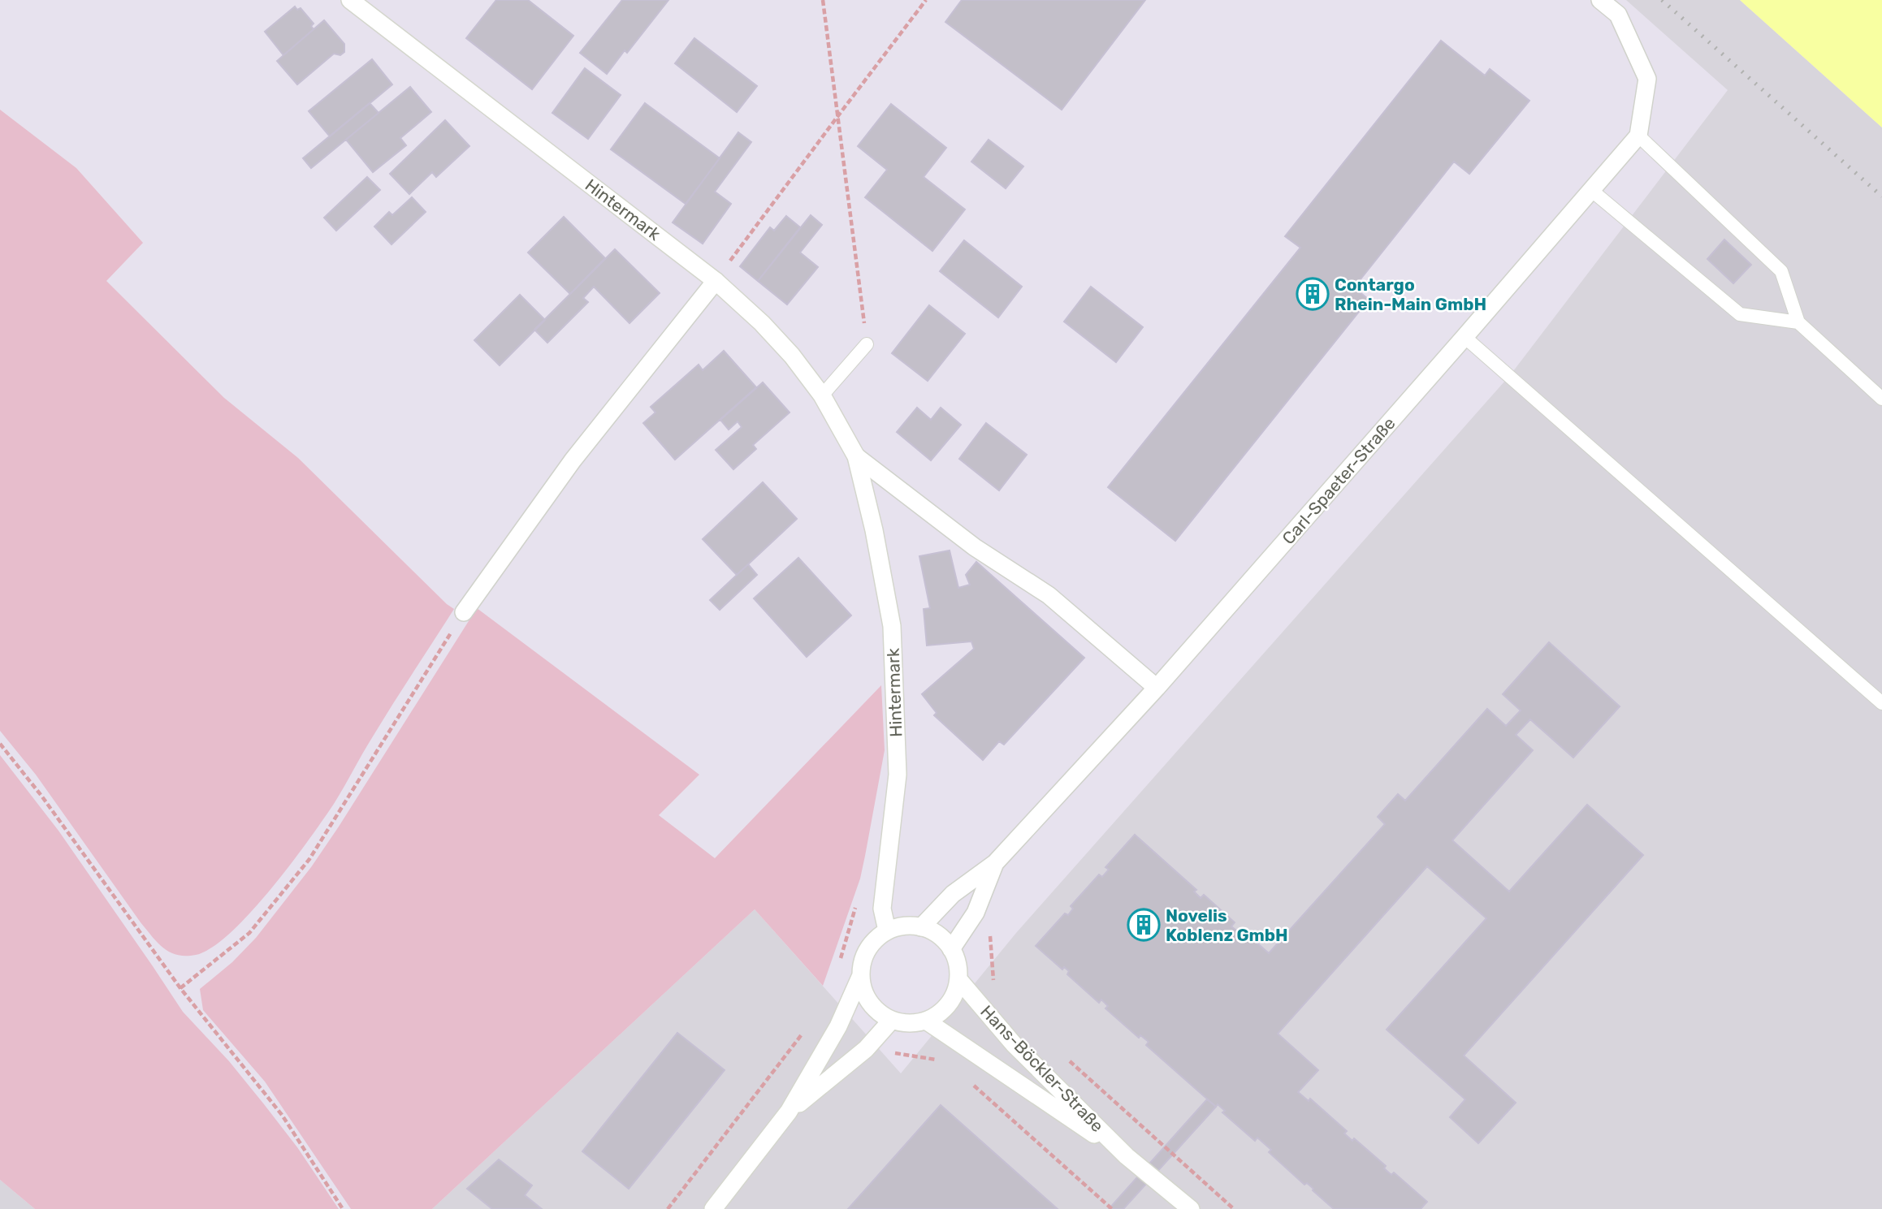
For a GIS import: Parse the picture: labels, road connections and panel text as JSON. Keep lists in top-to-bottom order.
{
  "streets": {
    "street": ["Hintermark", "Carl-Spaeter-Straße", "Hans-Böckler-Straße"]
  },
  "crossings": [
    ["Hintermark", "Carl-Spaeter-Straße"],
    ["Hintermark", "Hans-Böckler-Straße"],
    ["Carl-Spaeter-Straße", "Hans-Böckler-Straße"]
  ],
  "places": {
    "building": ["Contargo Rhein-Main GmbH", "Novelis Koblenz GmbH"]
  }
}
